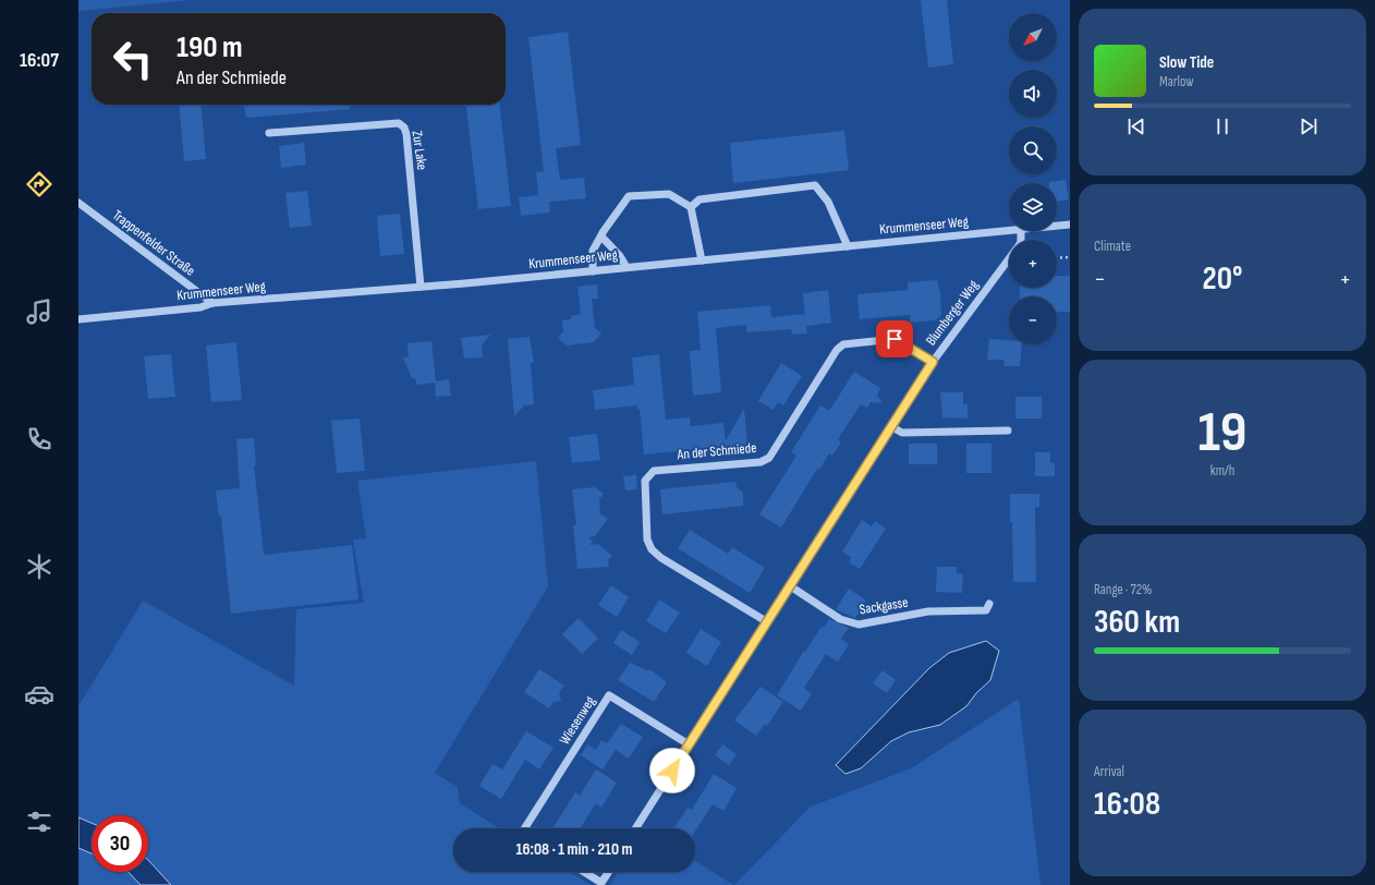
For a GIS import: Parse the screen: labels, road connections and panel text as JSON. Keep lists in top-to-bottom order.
{
  "streets": {
    "street": [
      "Zur Lake",
      "Krummenseer Weg",
      "Trappenfelder Straße",
      "Blumberger Weg",
      "An der Schmiede",
      "Sackgasse",
      "Wiesenweg"
    ]
  },
  "crossings": [
    ["Zur Lake", "Krummenseer Weg"],
    ["Krummenseer Weg", "Trappenfelder Straße"],
    ["Blumberger Weg", "An der Schmiede"],
    ["Blumberger Weg", "Sackgasse"],
    ["Blumberger Weg", "Wiesenweg"]
  ],
  "north": "bottom left",
  "page": {
    "tabs": "16:07",
    "map_buttons": ["+", "−"],
    "turn": ["190 m", "An der Schmiede"],
    "song": ["Slow Tide", "Marlow"],
    "tile": [
      "Climate",
      ["19", "km/h"],
      ["Range · 72%", "360 km"],
      ["Arrival", "16:08"]
    ],
    "heat": ["−", "20°", "+"],
    "limit": "30",
    "trip": "16:08 · 1 min · 210 m"
  }
}
